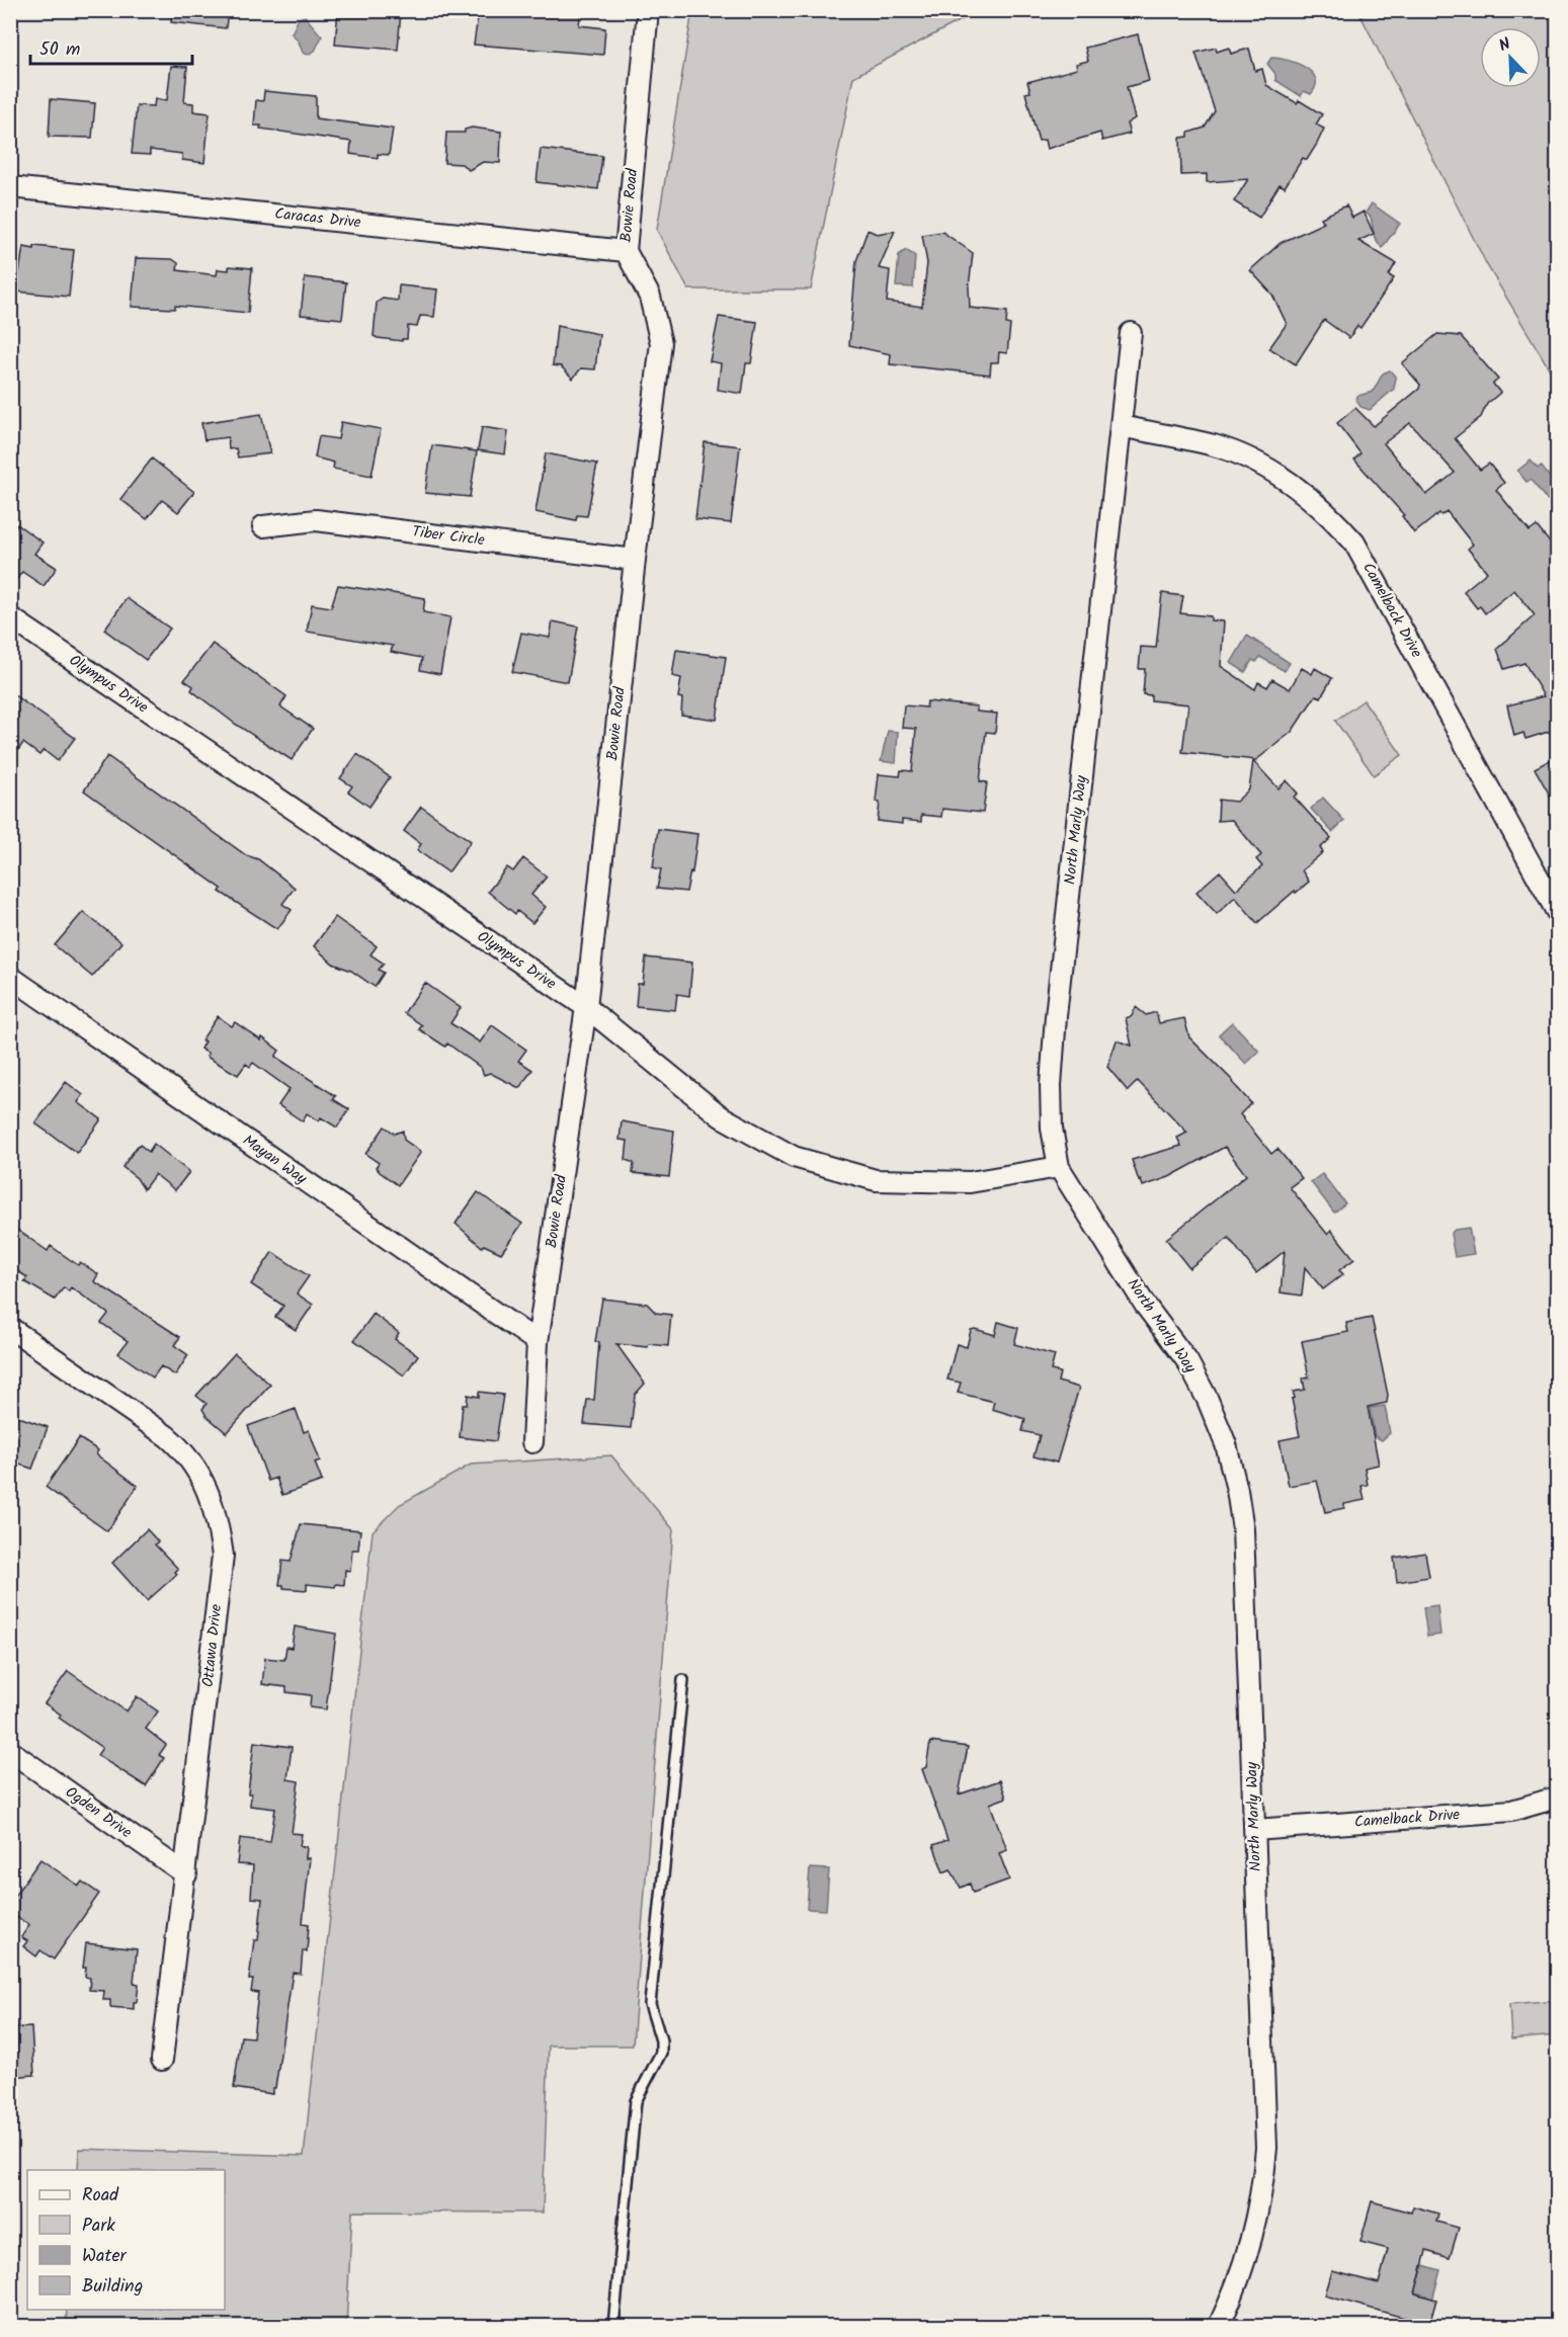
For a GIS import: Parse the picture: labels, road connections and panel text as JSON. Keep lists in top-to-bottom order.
{
  "streets": {
    "street": [
      "Bowie Road",
      "Caracas Drive",
      "Tiber Circle",
      "Camelback Drive",
      "Olympus Drive",
      "North Marly Way",
      "Mayan Way",
      "Ottawa Drive",
      "Ogden Drive"
    ]
  },
  "crossings": [
    ["Bowie Road", "Caracas Drive"],
    ["Bowie Road", "Tiber Circle"],
    ["Bowie Road", "Olympus Drive"],
    ["Bowie Road", "Mayan Way"],
    ["Camelback Drive", "North Marly Way"],
    ["Olympus Drive", "North Marly Way"],
    ["Ottawa Drive", "Ogden Drive"]
  ],
  "legend": [
    "Road",
    "Park",
    "Water",
    "Building"
  ],
  "scale_bar": "50 m",
  "north": "top left"
}
